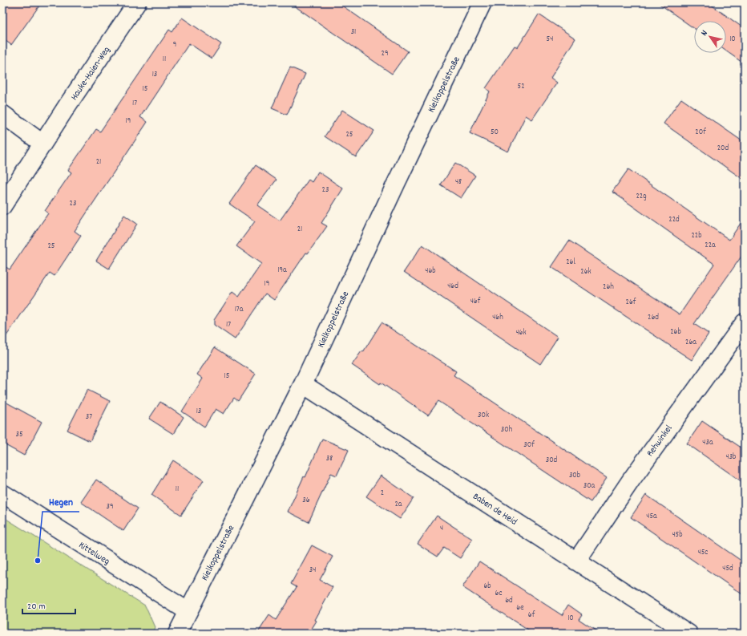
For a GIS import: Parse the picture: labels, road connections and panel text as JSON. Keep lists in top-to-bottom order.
{
  "streets": {
    "street": [
      "Hauke-Haien-Weg",
      "Kielkoppelstraße",
      "Rehwinkel",
      "Baben de Heid",
      "Kittelweg"
    ]
  },
  "crossings": [
    ["Kielkoppelstraße", "Baben de Heid"],
    ["Kielkoppelstraße", "Kittelweg"],
    ["Rehwinkel", "Baben de Heid"]
  ],
  "places": ["Hegen"],
  "house_numbers": [
    "31",
    "54",
    "10",
    "9",
    "29",
    "11",
    "13",
    "52",
    "15",
    "17",
    "19",
    "50",
    "20f",
    "25",
    "20d",
    "21",
    "48",
    "23",
    "22g",
    "23",
    "22d",
    "21",
    "22b",
    "22a",
    "25",
    "26l",
    "19a",
    "46b",
    "26k",
    "19",
    "46d",
    "26h",
    "46f",
    "26f",
    "17a",
    "46h",
    "26d",
    "17",
    "26b",
    "46k",
    "26a",
    "15",
    "13",
    "30k",
    "37",
    "30h",
    "35",
    "43a",
    "30f",
    "43b",
    "38",
    "30d",
    "30b",
    "30a",
    "11",
    "2",
    "36",
    "2a",
    "39",
    "45a",
    "4",
    "45b",
    "45c",
    "45d",
    "34",
    "6b",
    "6c",
    "6d",
    "6e",
    "6f",
    "10"
  ],
  "scale_bar": "20 m",
  "north": "top left"
}
